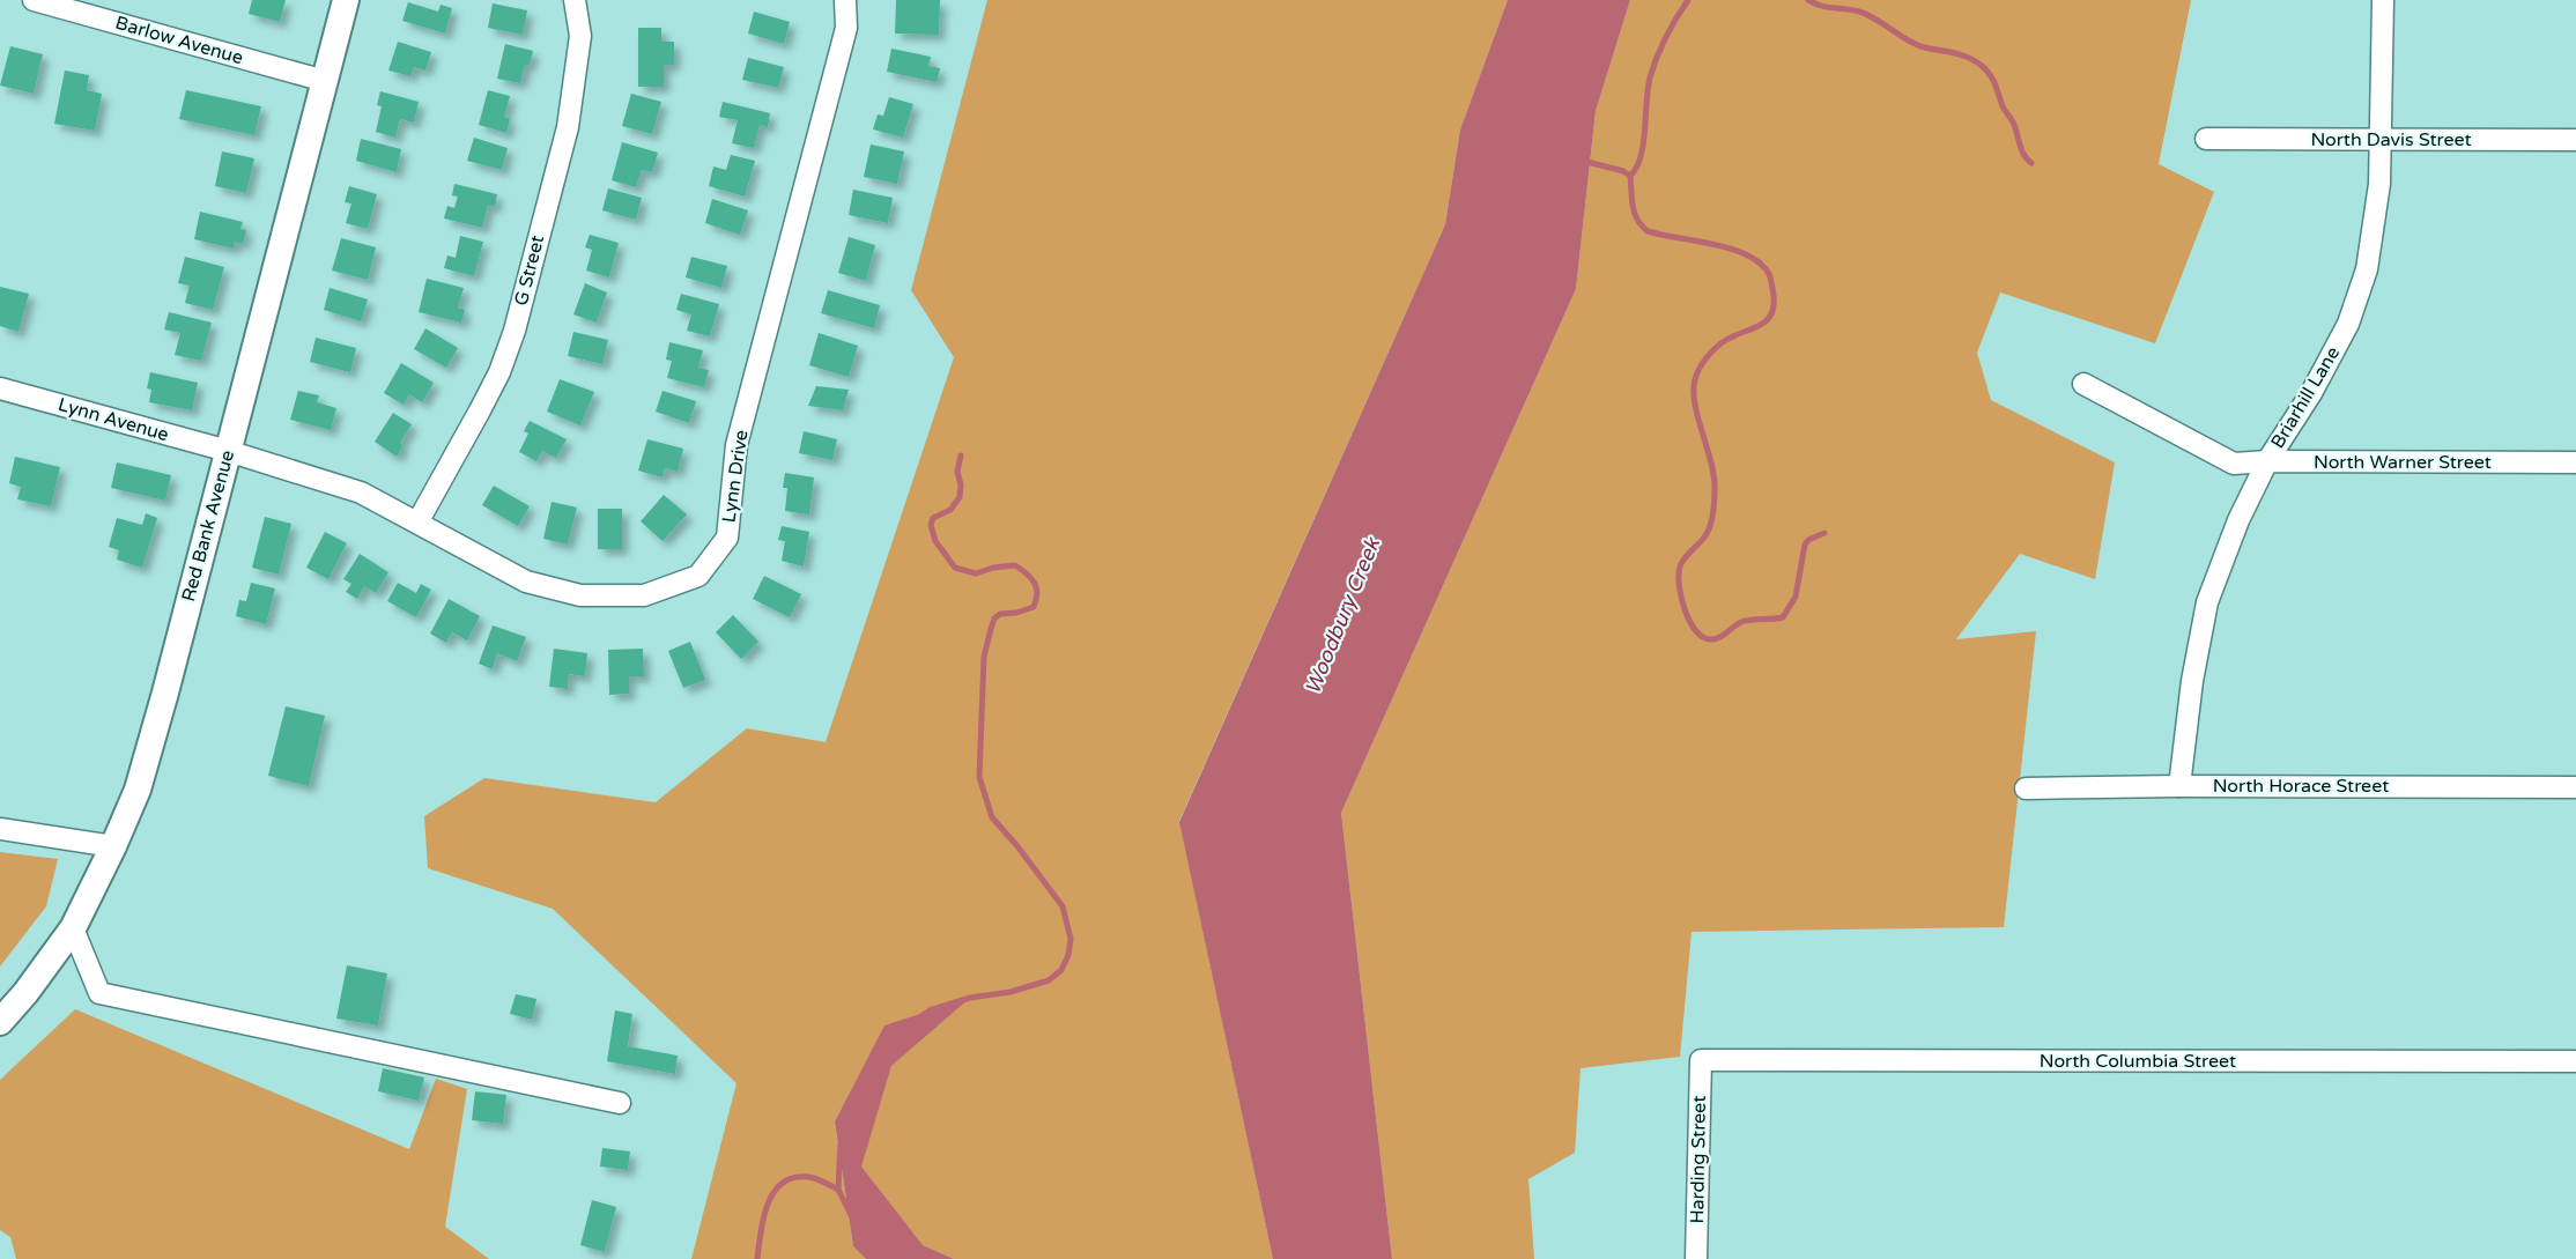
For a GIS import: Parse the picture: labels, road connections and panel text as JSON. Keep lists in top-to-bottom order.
{
  "streets": {
    "street": [
      "Barlow Avenue",
      "North Davis Street",
      "G Street",
      "Briarhill Lane",
      "Lynn Avenue",
      "North Warner Street",
      "Lynn Drive",
      "Red Bank Avenue",
      "North Horace Street",
      "North Columbia Street",
      "Harding Street"
    ]
  },
  "crossings": [
    ["Barlow Avenue", "Red Bank Avenue"],
    ["North Davis Street", "Briarhill Lane"],
    ["G Street", "Lynn Drive"],
    ["Briarhill Lane", "North Warner Street"],
    ["Briarhill Lane", "North Horace Street"],
    ["Lynn Avenue", "Lynn Drive"],
    ["Lynn Avenue", "Red Bank Avenue"],
    ["Lynn Drive", "Red Bank Avenue"],
    ["North Columbia Street", "Harding Street"]
  ],
  "water": ["Woodbury Creek"]
}
